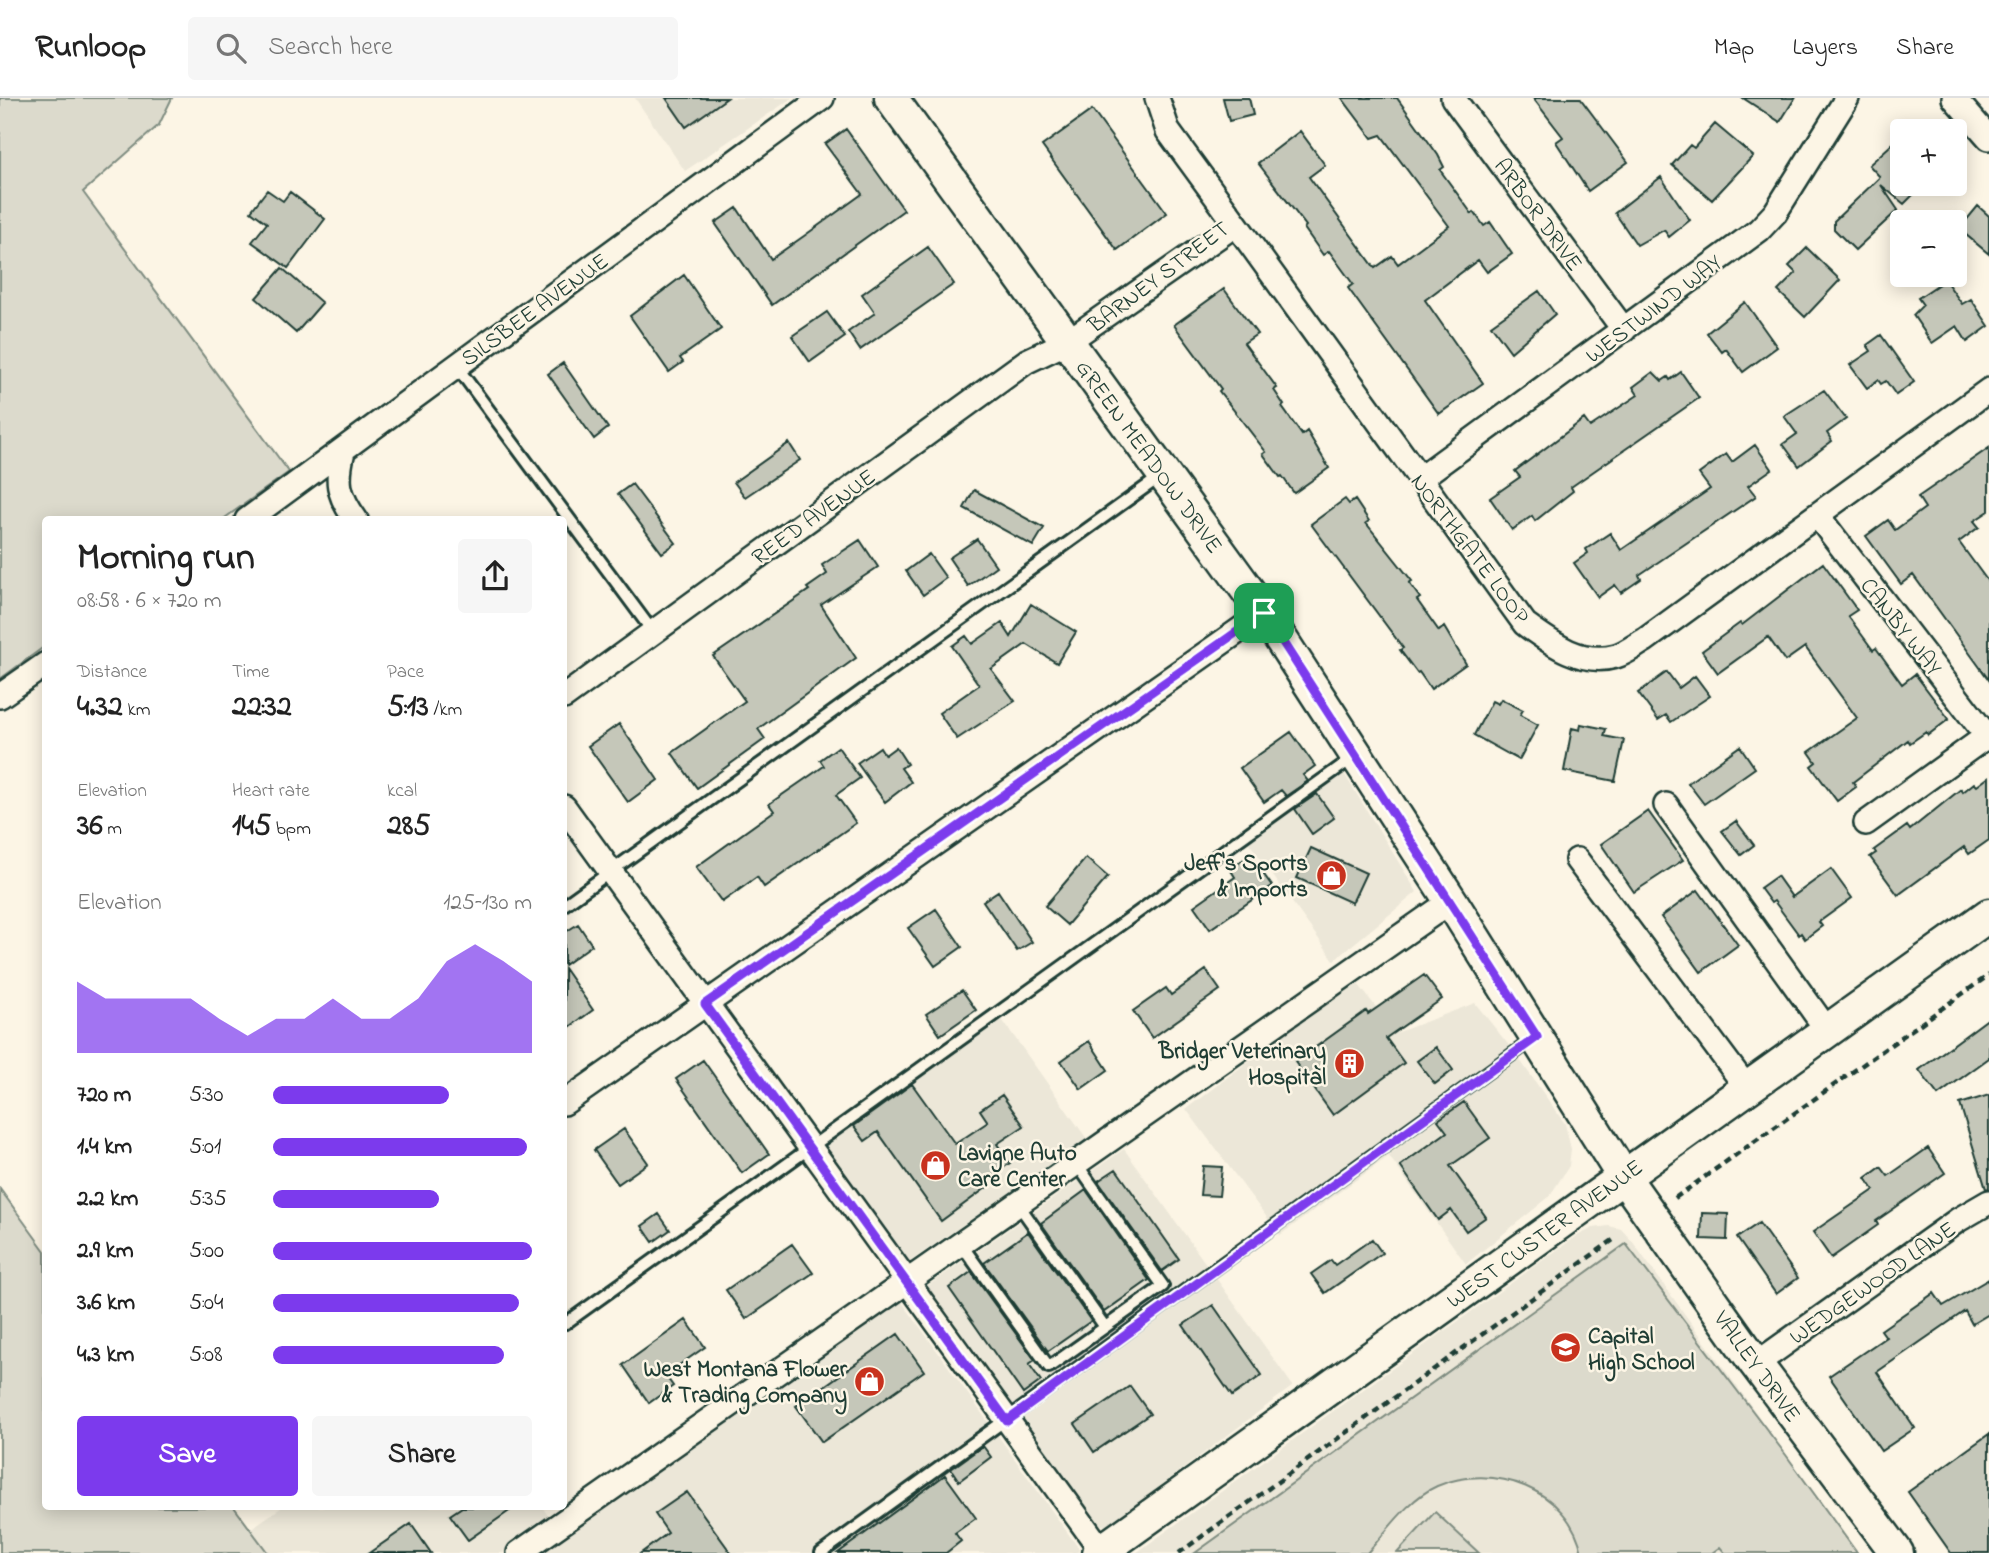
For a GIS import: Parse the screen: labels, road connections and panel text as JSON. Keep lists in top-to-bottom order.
{
  "streets": {
    "main road": ["GREEN MEADOW DRIVE", "WEST CUSTER AVENUE", "VALLEY DRIVE"],
    "street": [
      "ARBOR DRIVE",
      "BARNEY STREET",
      "WESTWIND WAY",
      "SILSBEE AVENUE",
      "REED AVENUE",
      "NORTHGATE LOOP",
      "CANBY WAY",
      "WEDGEWOOD LANE"
    ]
  },
  "crossings": [
    ["ARBOR DRIVE", "WESTWIND WAY"],
    ["BARNEY STREET", "GREEN MEADOW DRIVE"],
    ["BARNEY STREET", "REED AVENUE"],
    ["BARNEY STREET", "NORTHGATE LOOP"],
    ["WESTWIND WAY", "NORTHGATE LOOP"],
    ["GREEN MEADOW DRIVE", "REED AVENUE"],
    ["GREEN MEADOW DRIVE", "WEST CUSTER AVENUE"],
    ["GREEN MEADOW DRIVE", "VALLEY DRIVE"],
    ["NORTHGATE LOOP", "CANBY WAY"],
    ["WEST CUSTER AVENUE", "VALLEY DRIVE"],
    ["WEDGEWOOD LANE", "VALLEY DRIVE"]
  ],
  "places": {
    "shop": ["Jeff's Sports & Imports", "Lavigne Auto Care Center", "West Montana Flower & Trading Company"],
    "building": ["Bridger Veterinary Hospital"],
    "school or university": ["Capital High School"]
  },
  "page": {
    "header": "Runloop",
    "search": "Search here",
    "nav": ["Map", "Layers", "Share"],
    "map_buttons": ["+", "−"],
    "heading": ["Morning run", "08:58 · 6 × 720 m"],
    "stats": [
      ["Distance", "4.32 km"],
      ["Time", "22:32"],
      ["Pace", "5:13 /km"],
      ["Elevation", "36 m"],
      ["Heart rate", "145 bpm"],
      ["kcal", "285"]
    ],
    "chart": ["Elevation", "125–130 m"],
    "list": [
      {
        "name": "720 m",
        "note": "5:30"
      },
      {
        "name": "1.4 km",
        "note": "5:01"
      },
      {
        "name": "2.2 km",
        "note": "5:35"
      },
      {
        "name": "2.9 km",
        "note": "5:00"
      },
      {
        "name": "3.6 km",
        "note": "5:04"
      },
      {
        "name": "4.3 km",
        "note": "5:08"
      }
    ],
    "buttons": ["Save", "Share"]
  }
}
